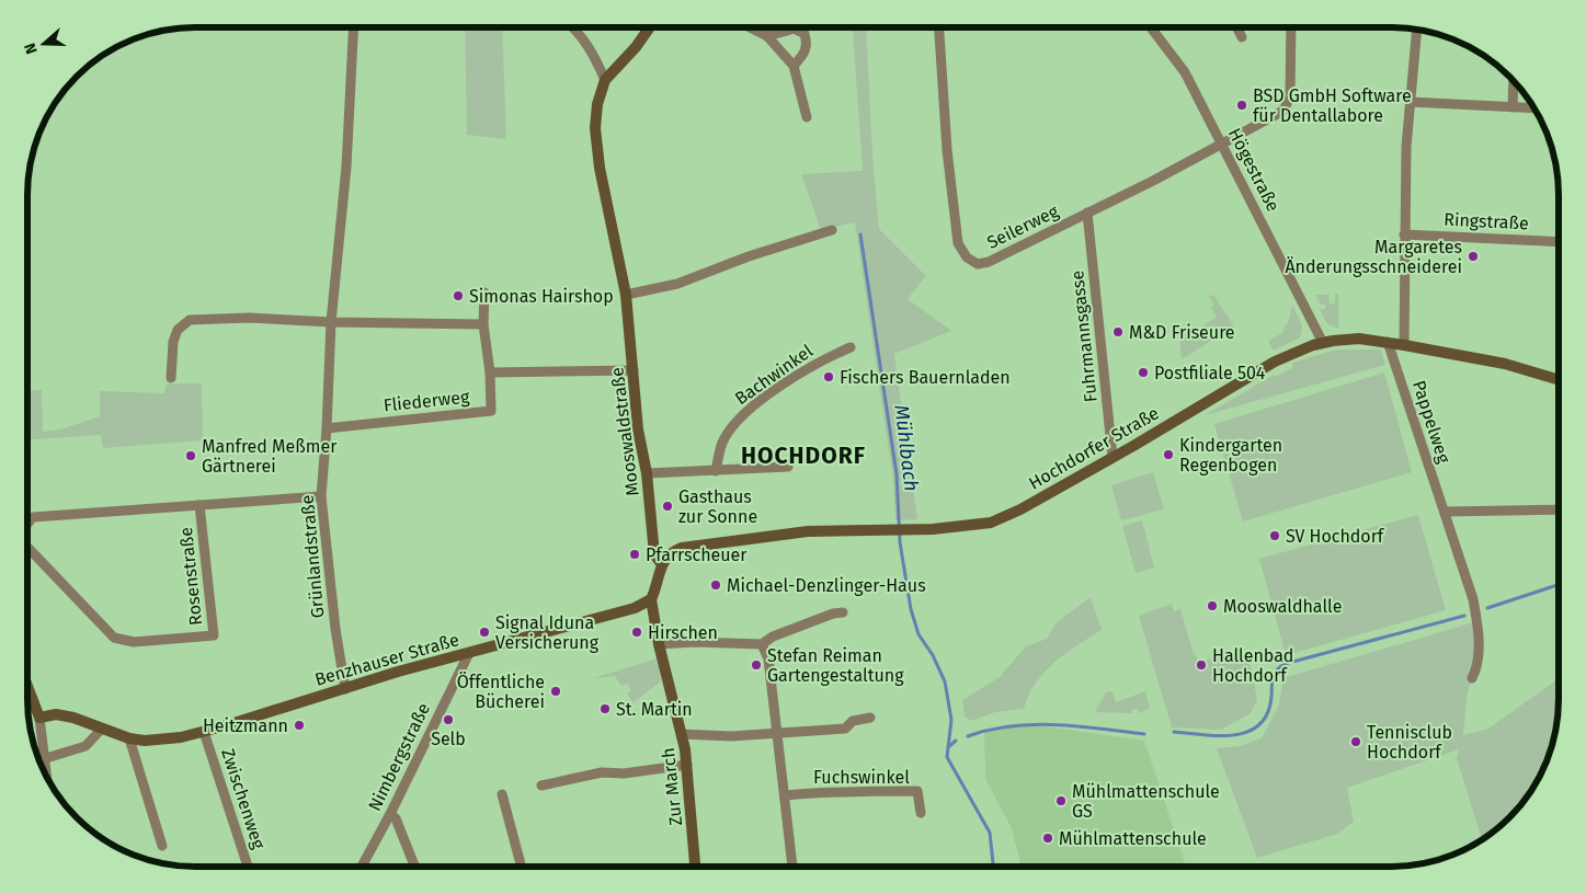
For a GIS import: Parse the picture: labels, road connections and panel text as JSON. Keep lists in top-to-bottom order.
{
  "streets": {
    "street": [
      "Högestraße",
      "Ringstraße",
      "Seilerweg",
      "Fuhrmannsgasse",
      "Bachwinkel",
      "Fliederweg",
      "Pappelweg",
      "Mooswaldstraße",
      "Hochdorfer Straße",
      "Grünlandstraße",
      "Rosenstraße",
      "Benzhauser Straße",
      "Nimbergstraße",
      "Fuchswinkel",
      "Zur March",
      "Zwischenweg"
    ]
  },
  "crossings": [
    ["Högestraße", "Seilerweg"],
    ["Högestraße", "Hochdorfer Straße"],
    ["Seilerweg", "Fuhrmannsgasse"],
    ["Fuhrmannsgasse", "Hochdorfer Straße"],
    ["Fliederweg", "Mooswaldstraße"],
    ["Fliederweg", "Grünlandstraße"],
    ["Pappelweg", "Hochdorfer Straße"],
    ["Mooswaldstraße", "Hochdorfer Straße"],
    ["Grünlandstraße", "Rosenstraße"],
    ["Grünlandstraße", "Benzhauser Straße"],
    ["Benzhauser Straße", "Nimbergstraße"],
    ["Benzhauser Straße", "Zur March"],
    ["Benzhauser Straße", "Zwischenweg"]
  ],
  "districts": ["HOCHDORF"],
  "water": ["Mühlbach"],
  "places": [
    "BSD GmbH Software für Dentallabore",
    "Margaretes Änderungsschneiderei",
    "Simonas Hairshop",
    "M&D Friseure",
    "Postfiliale 504",
    "Fischers Bauernladen",
    "Kindergarten Regenbogen",
    "Manfred Meßmer Gärtnerei",
    "Gasthaus zur Sonne",
    "SV Hochdorf",
    "Pfarrscheuer",
    "Michael-Denzlinger-Haus",
    "Mooswaldhalle",
    "Signal Iduna Versicherung",
    "Hirschen",
    "Stefan Reiman Gartengestaltung",
    "Hallenbad Hochdorf",
    "Öffentliche Bücherei",
    "St. Martin",
    "Selb",
    "Heitzmann",
    "Tennisclub Hochdorf",
    "Mühlmattenschule GS",
    "Mühlmattenschule"
  ],
  "north": "left"
}
